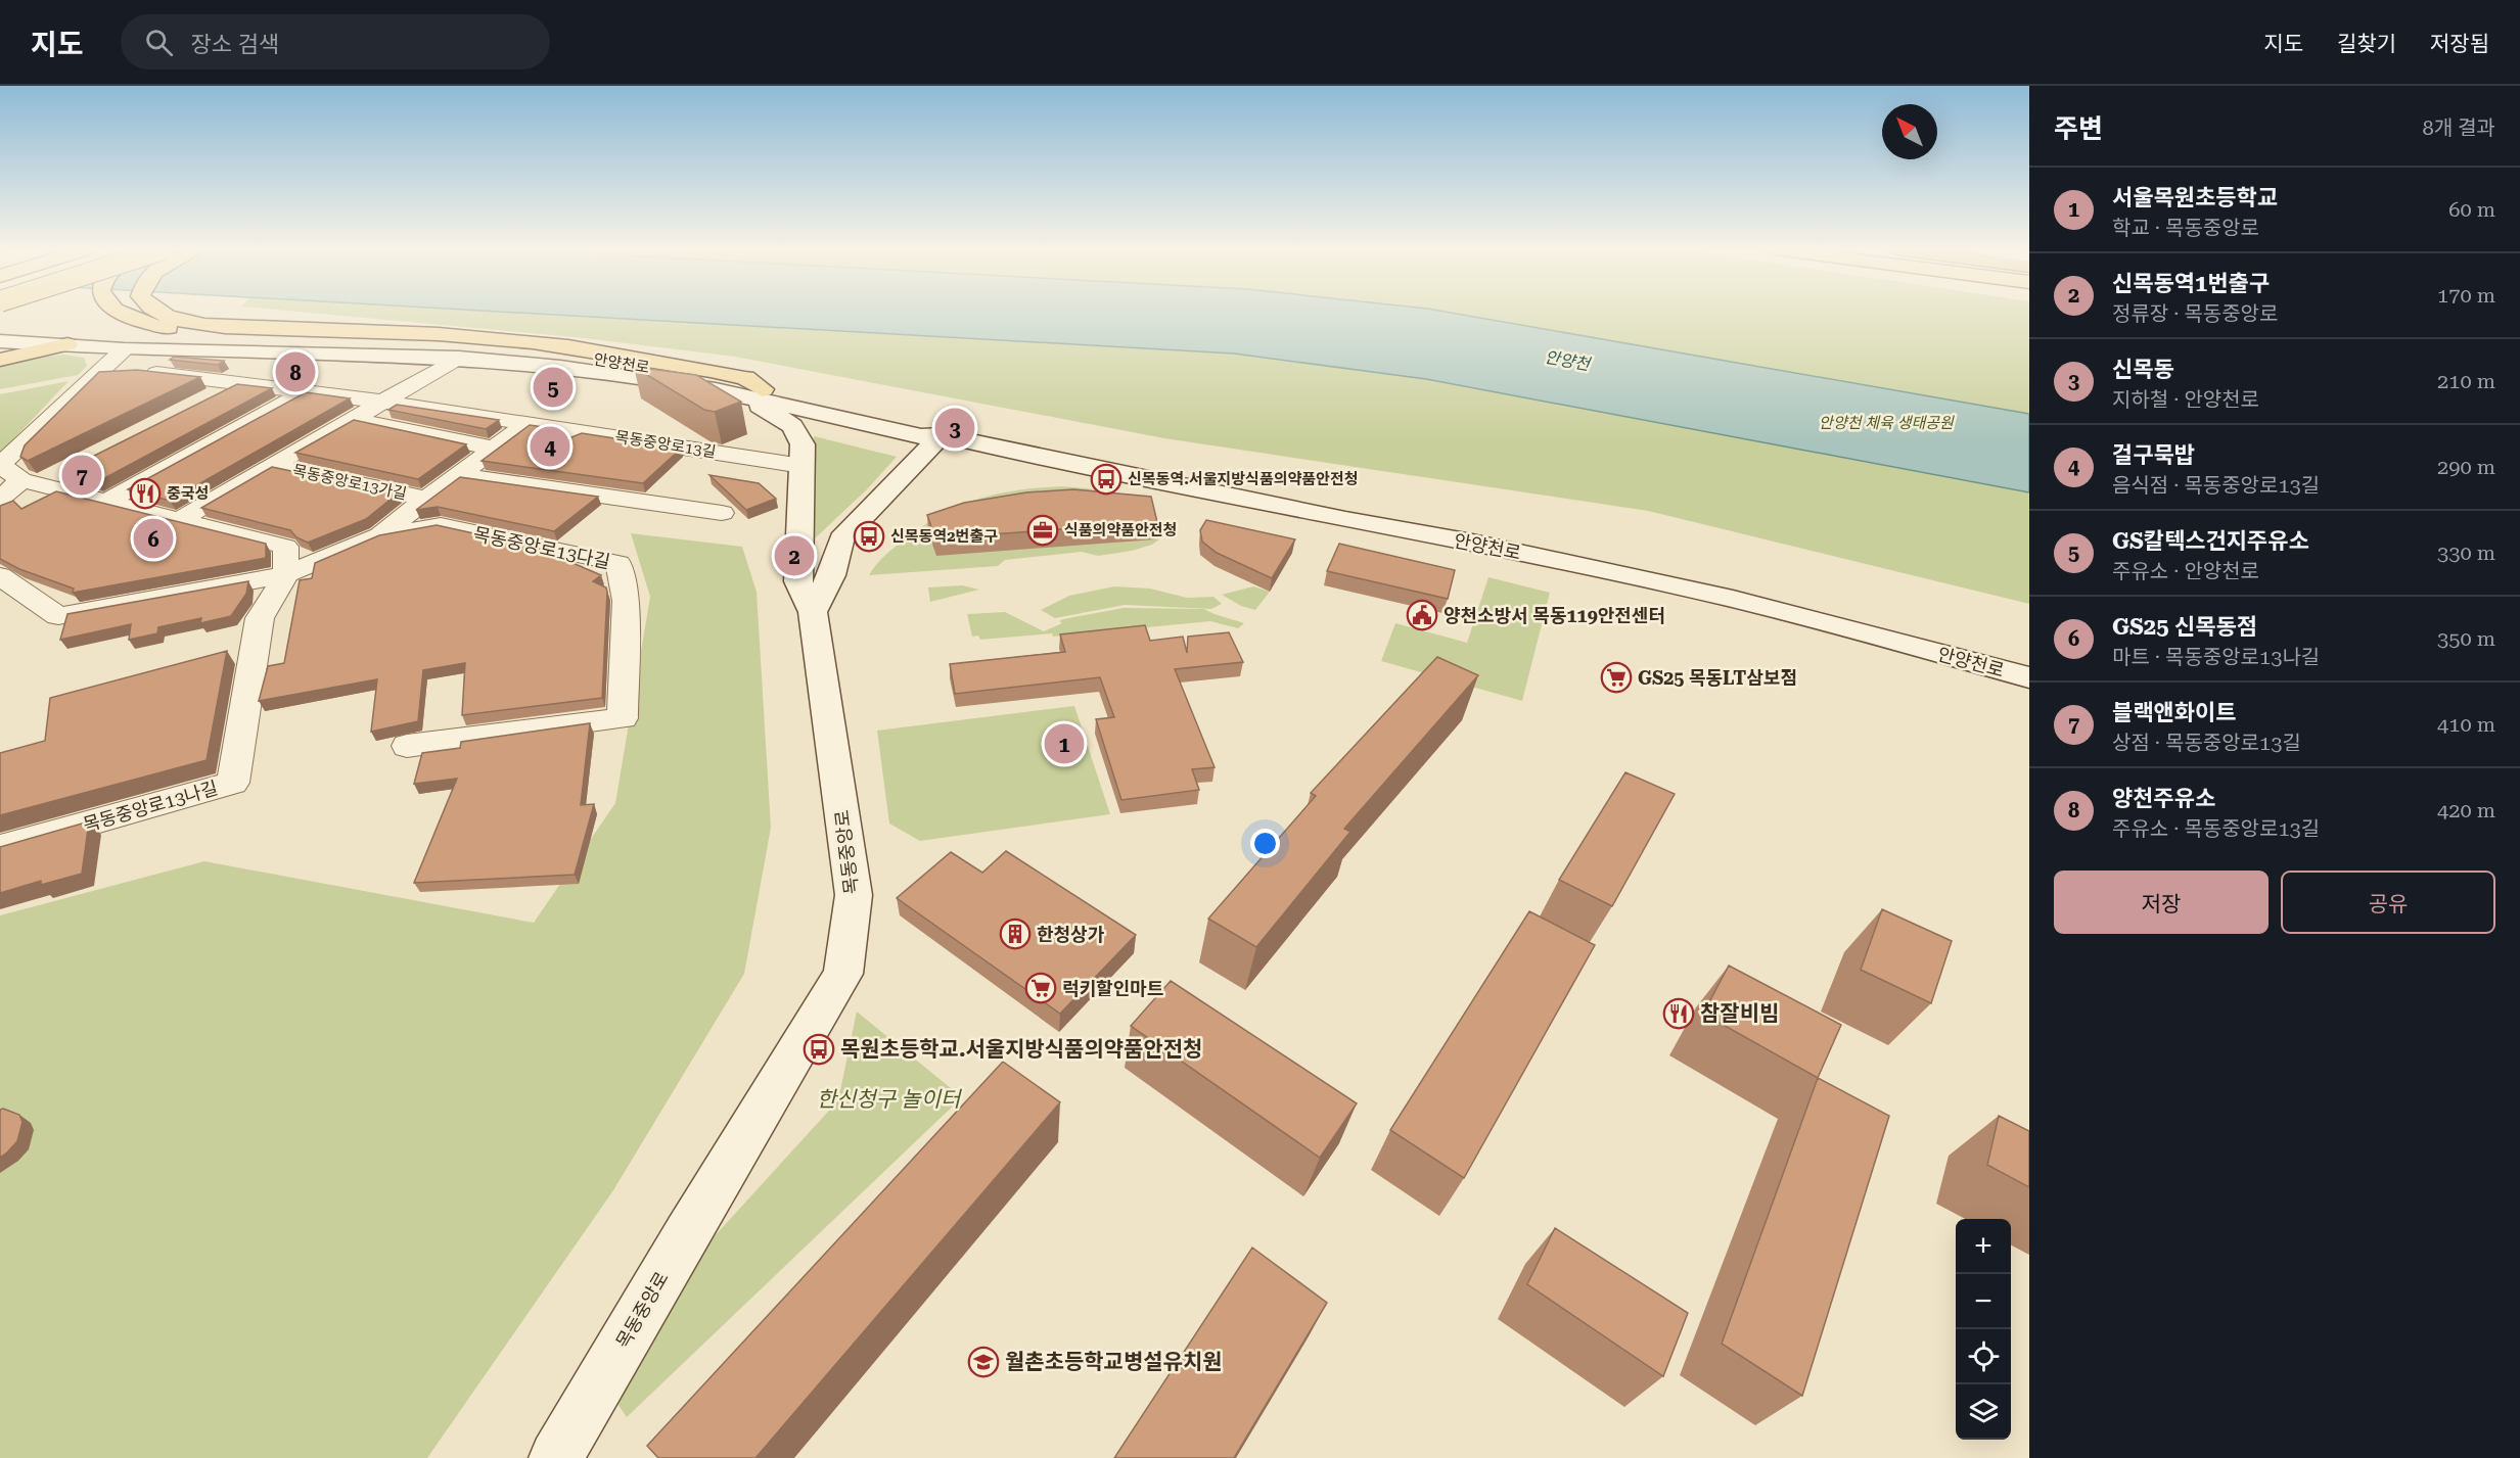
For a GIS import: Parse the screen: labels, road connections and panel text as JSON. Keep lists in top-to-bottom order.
{
  "streets": {
    "main road": ["안양천로", "목동중앙로"],
    "street": [
      "목동중앙로13길",
      "목동중앙로13가길",
      "목동중앙로13다길",
      "목동중앙로13나길"
    ]
  },
  "crossings": [
    ["안양천로", "목동중앙로13길"],
    ["안양천로", "목동중앙로13가길"],
    ["목동중앙로13길", "목동중앙로13가길"],
    ["목동중앙로13다길", "목동중앙로13나길"]
  ],
  "water": ["안양천"],
  "parks": ["안양천 체육 생태공원", "한신청구 놀이터"],
  "places": {
    "bus stop": ["신목동역.서울지방식품의약품안전청", "신목동역2번출구", "목원초등학교.서울지방식품의약품안전청"],
    "restaurant": ["중국성", "참잘비빔"],
    "office": ["식품의약품안전청"],
    "public building": ["양천소방서 목동119안전센터"],
    "supermarket": ["GS25 목동LT삼보점", "럭키할인마트"],
    "building": ["한청상가"],
    "school or university": ["월촌초등학교병설유치원"]
  },
  "north": "top left",
  "page": {
    "header": "지도",
    "search": "장소 검색",
    "nav": ["지도", "길찾기", "저장됨"],
    "heading": ["주변", "8개 결과"],
    "list": [
      {
        "mark": "1",
        "name": "서울목원초등학교",
        "note": "학교 · 목동중앙로",
        "value": "60 m"
      },
      {
        "mark": "2",
        "name": "신목동역1번출구",
        "note": "정류장 · 목동중앙로",
        "value": "170 m"
      },
      {
        "mark": "3",
        "name": "신목동",
        "note": "지하철 · 안양천로",
        "value": "210 m"
      },
      {
        "mark": "4",
        "name": "걸구묵밥",
        "note": "음식점 · 목동중앙로13길",
        "value": "290 m"
      },
      {
        "mark": "5",
        "name": "GS칼텍스건지주유소",
        "note": "주유소 · 안양천로",
        "value": "330 m"
      },
      {
        "mark": "6",
        "name": "GS25 신목동점",
        "note": "마트 · 목동중앙로13나길",
        "value": "350 m"
      },
      {
        "mark": "7",
        "name": "블랙앤화이트",
        "note": "상점 · 목동중앙로13길",
        "value": "410 m"
      },
      {
        "mark": "8",
        "name": "양천주유소",
        "note": "주유소 · 목동중앙로13길",
        "value": "420 m"
      }
    ],
    "pins": [
      "8",
      "5",
      "3",
      "4",
      "7",
      "6",
      "2",
      "1"
    ],
    "buttons": ["저장", "공유"],
    "map_buttons": ["+", "−"]
  }
}
